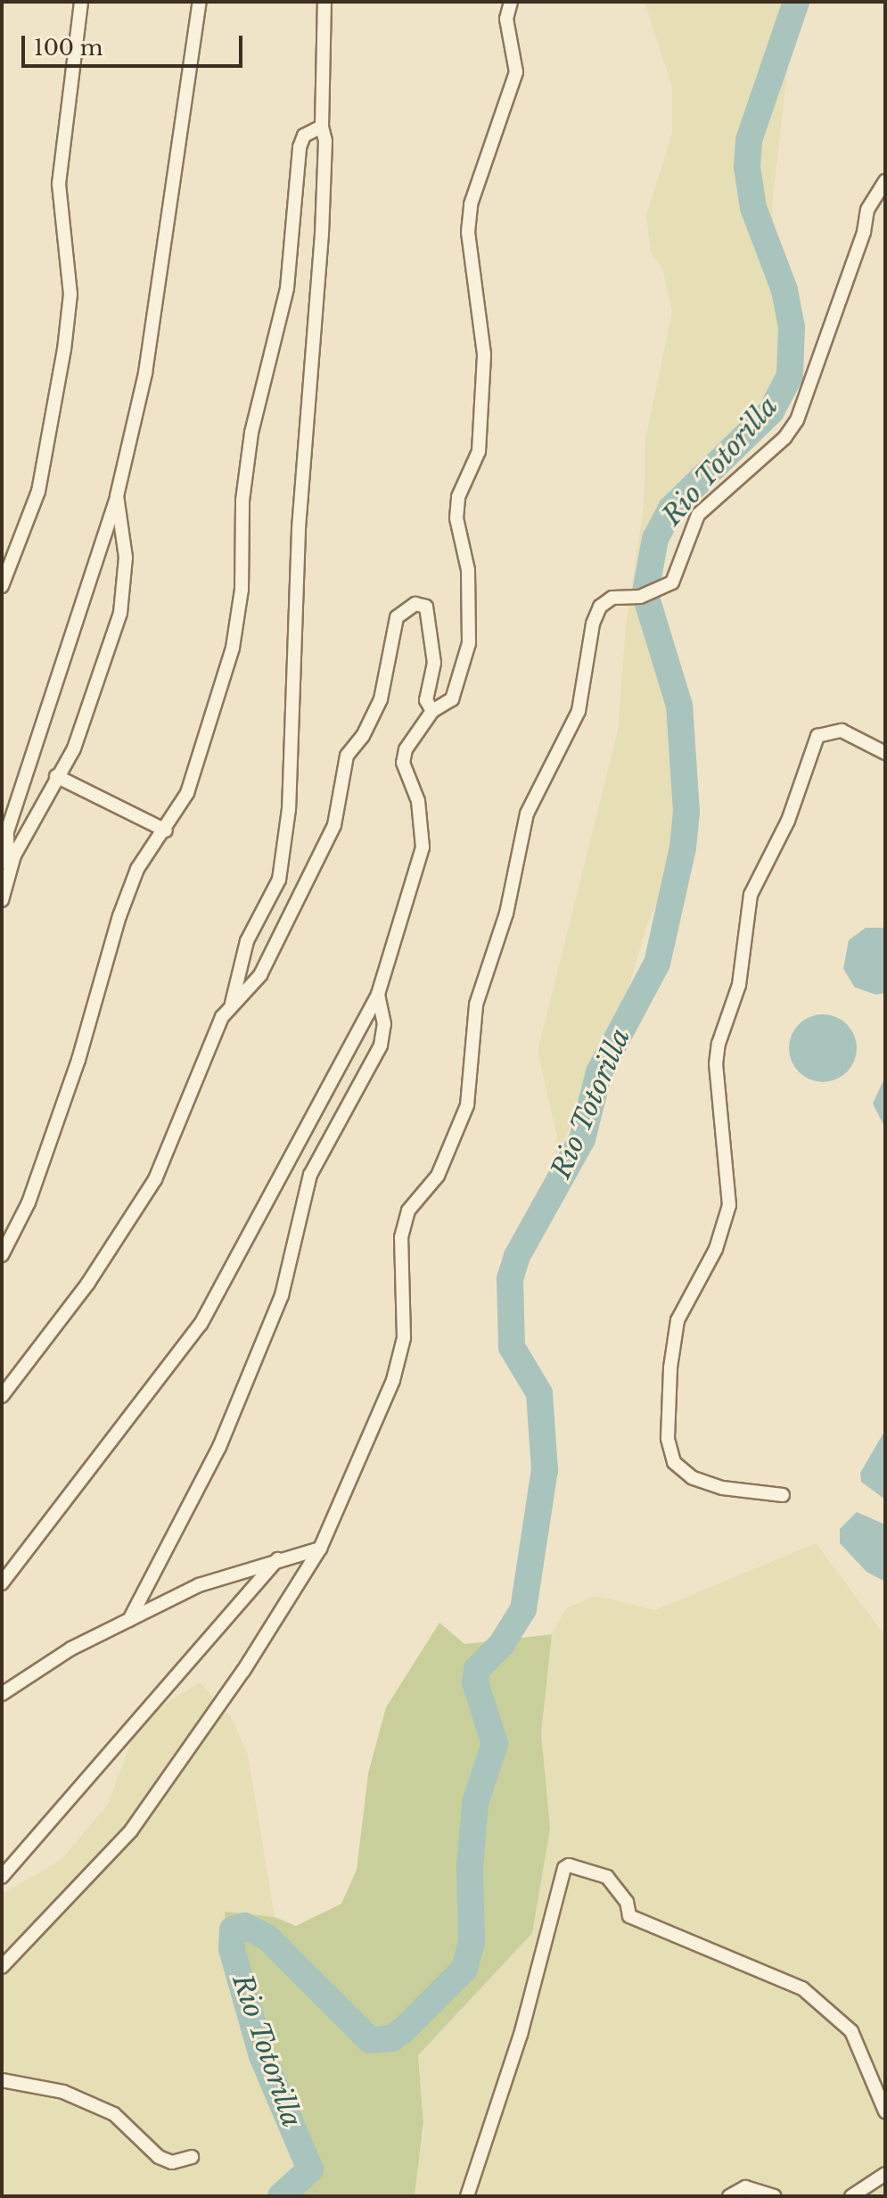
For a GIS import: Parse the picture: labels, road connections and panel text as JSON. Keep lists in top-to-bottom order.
{
  "water": ["Rio Totorilla"],
  "scale_bar": "100 m"
}
